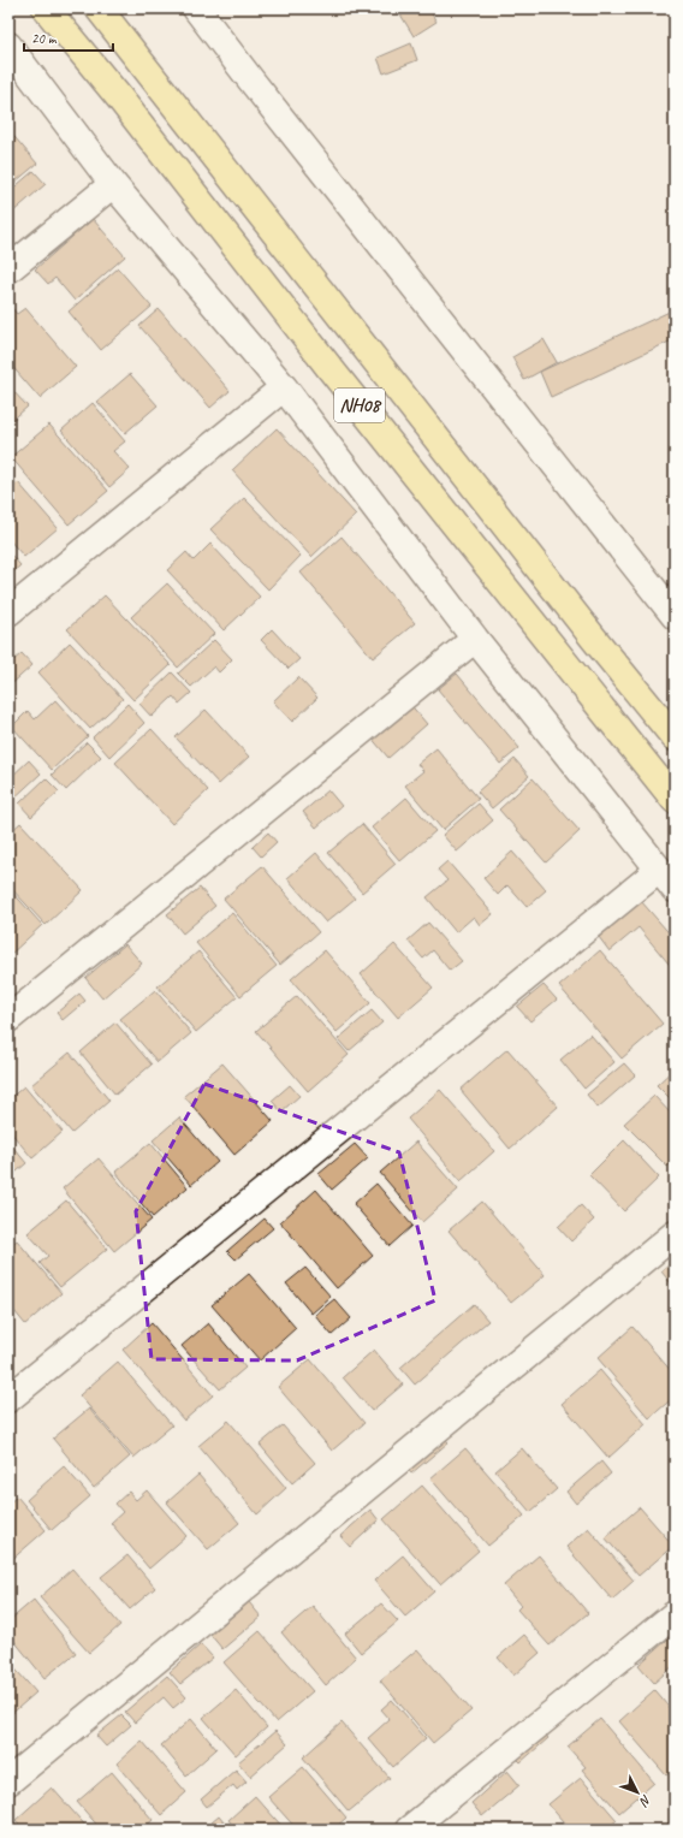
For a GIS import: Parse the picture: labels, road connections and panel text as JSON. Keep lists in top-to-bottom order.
{
  "streets": {
    "highway": ["NH08"]
  },
  "scale_bar": "20 m",
  "north": "bottom right"
}
